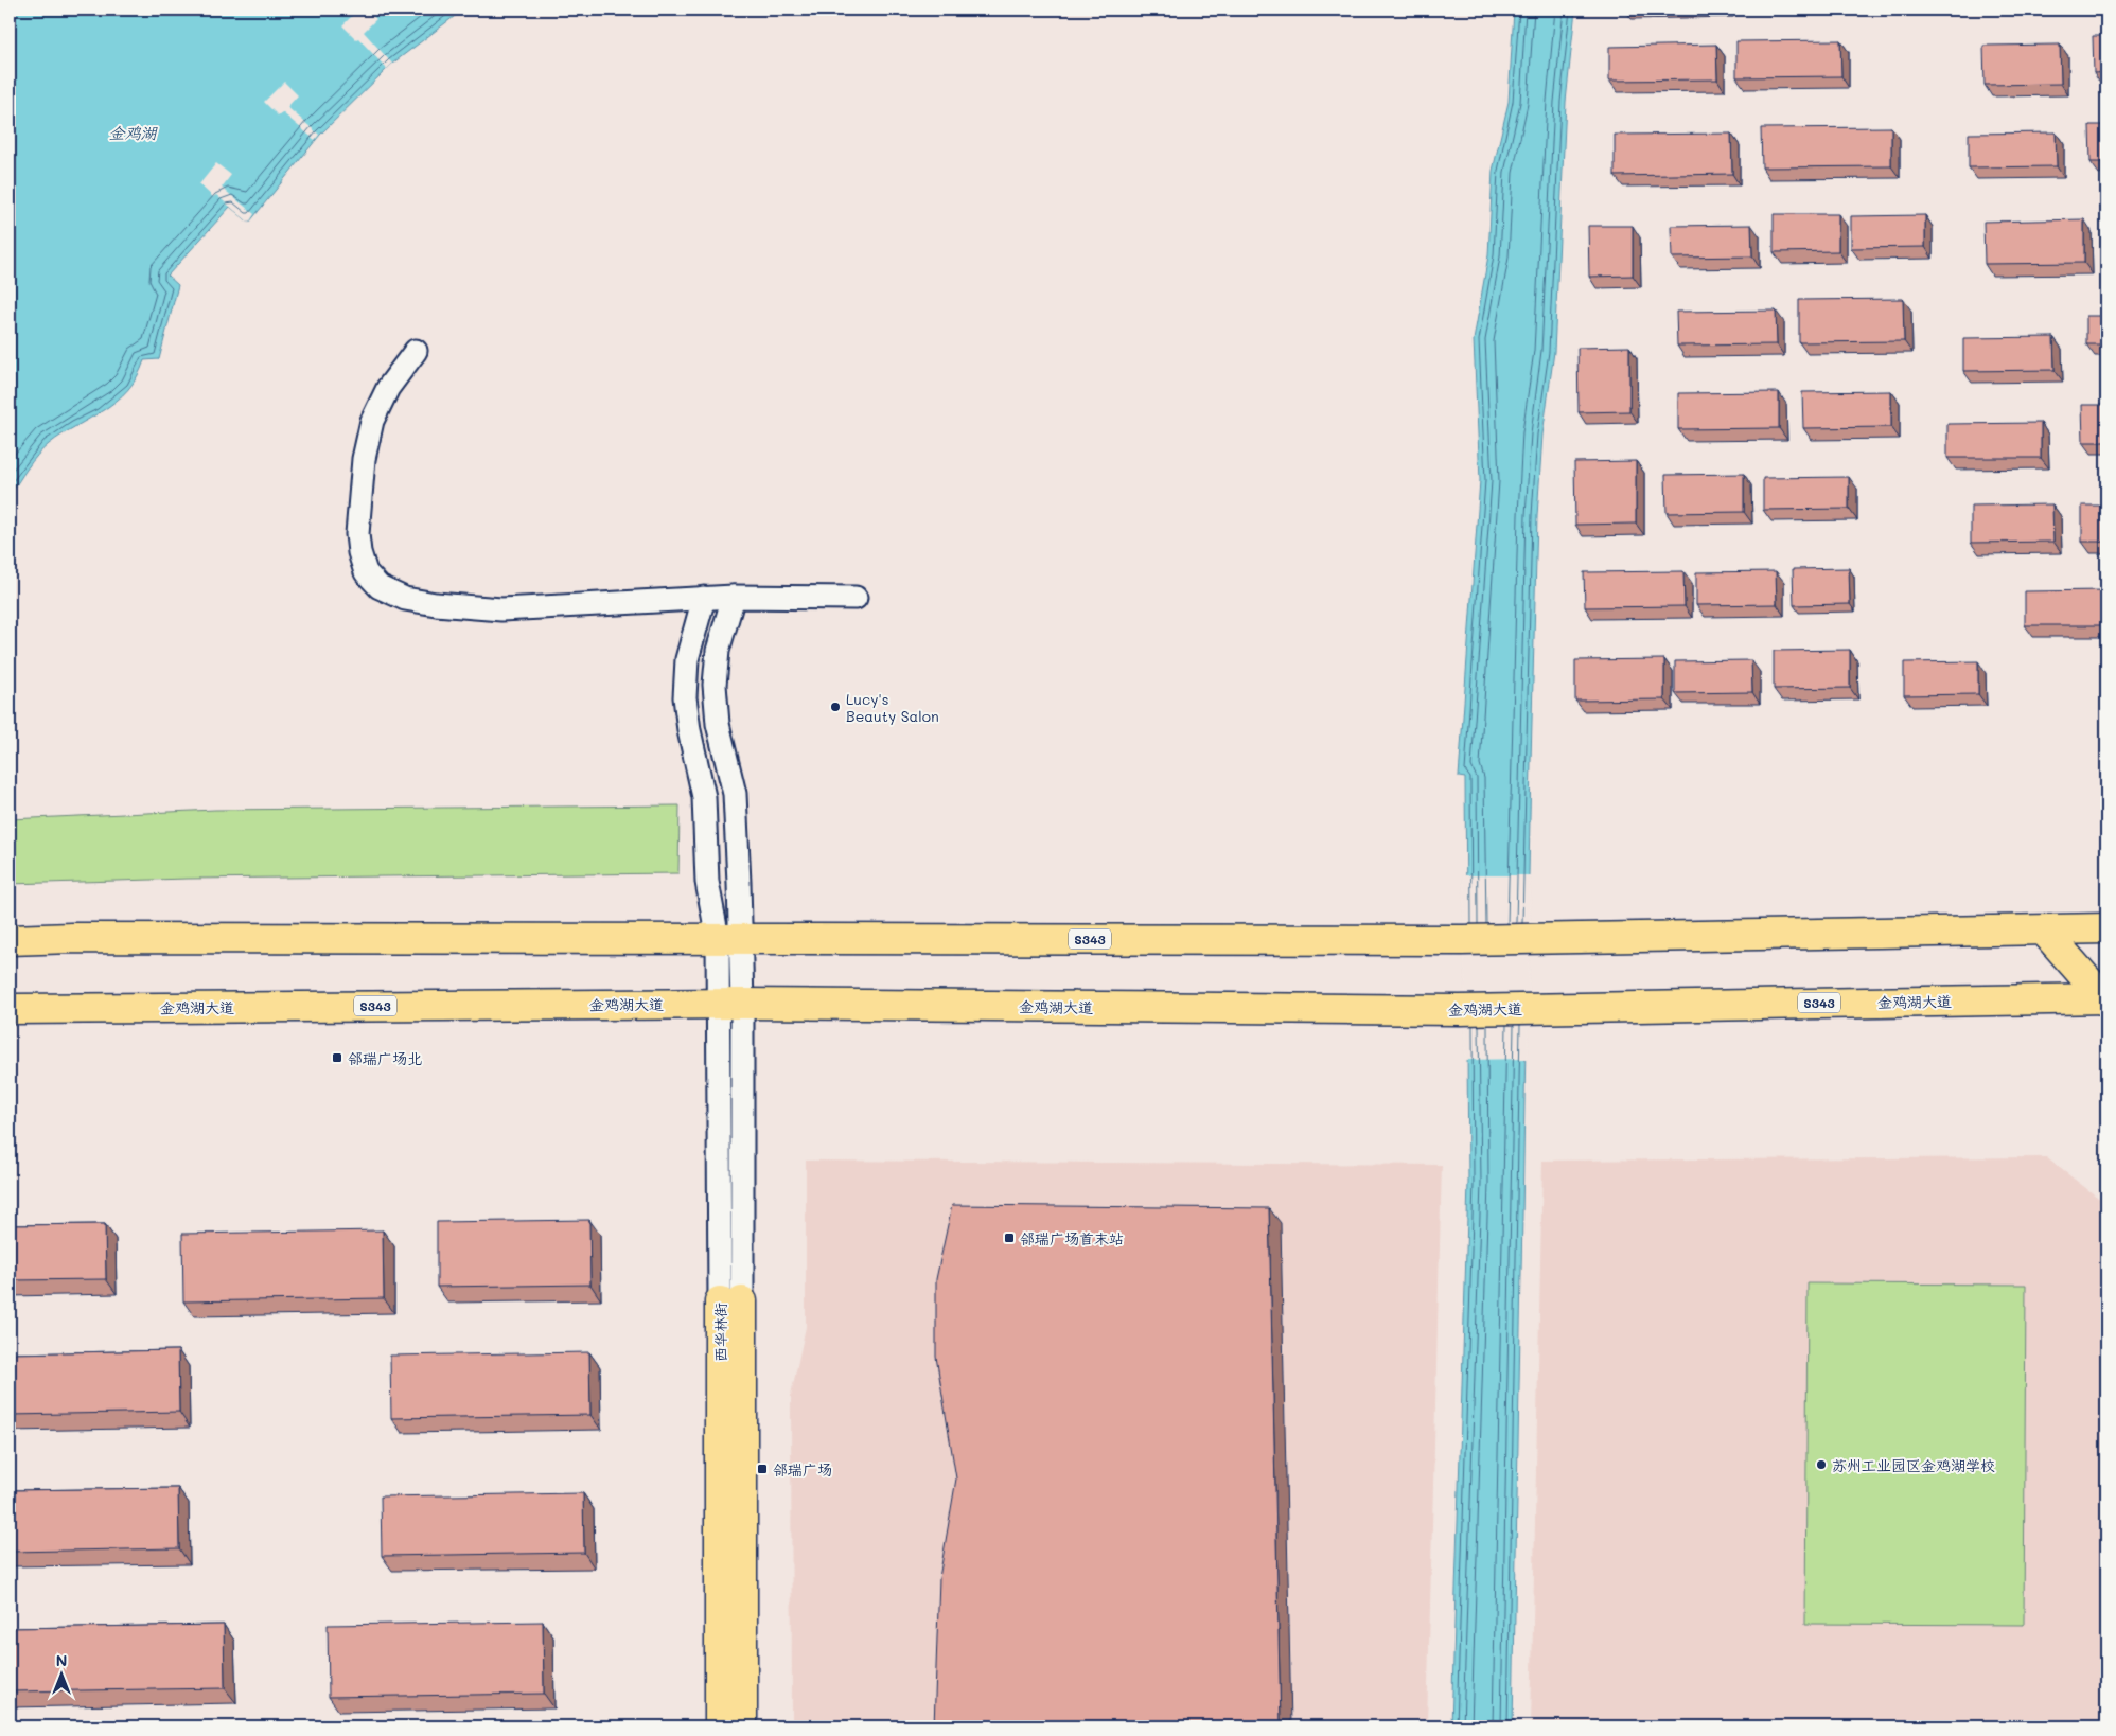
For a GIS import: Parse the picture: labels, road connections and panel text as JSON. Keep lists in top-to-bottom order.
{
  "streets": {
    "main road": ["S343", "金鸡湖大道", "西华林街"]
  },
  "crossings": [
    ["S343", "金鸡湖大道"],
    ["S343", "西华林街"],
    ["金鸡湖大道", "西华林街"]
  ],
  "water": ["金鸡湖"],
  "places": {
    "other": ["Lucy's Beauty Salon", "苏州工业园区金鸡湖学校"],
    "transit": ["邻瑞广场北", "邻瑞广场首末站", "邻瑞广场"]
  },
  "north": "top"
}
